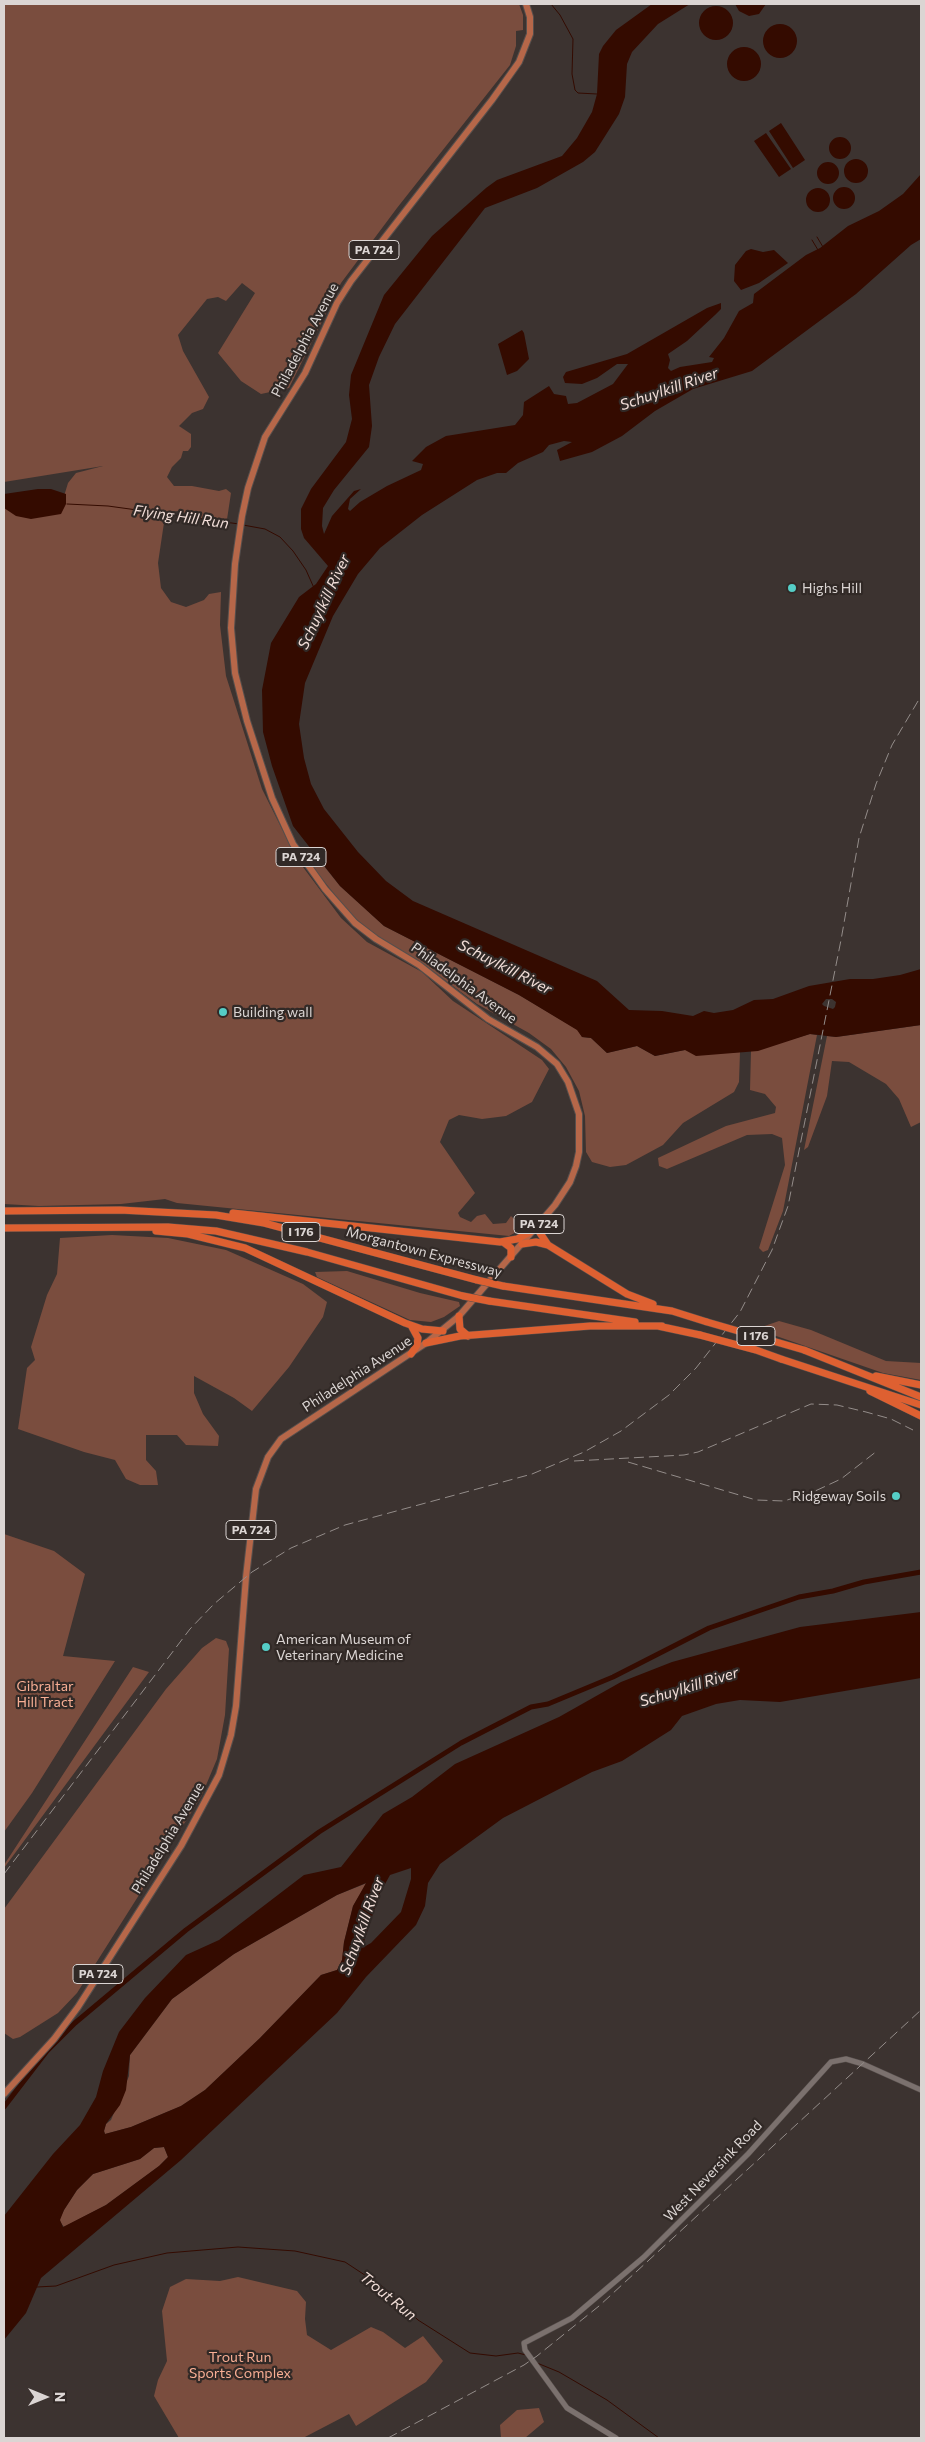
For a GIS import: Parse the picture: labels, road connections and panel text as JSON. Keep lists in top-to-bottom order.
{
  "streets": {
    "highway": ["I 176", "Morgantown Expressway"],
    "main road": ["PA 724", "Philadelphia Avenue"],
    "street": ["West Neversink Road"]
  },
  "water": ["Schuylkill River", "Flying Hill Run", "Trout Run"],
  "parks": ["Gibraltar Hill Tract", "Trout Run Sports Complex"],
  "places": [
    "Highs Hill",
    "Building wall",
    "Ridgeway Soils",
    "American Museum of Veterinary Medicine"
  ],
  "north": "right"
}
